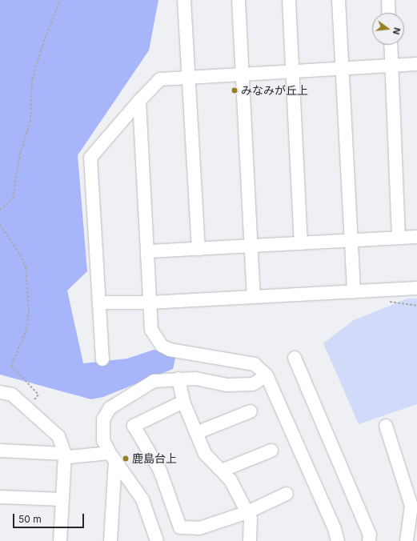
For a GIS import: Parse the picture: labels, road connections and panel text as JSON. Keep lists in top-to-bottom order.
{
  "places": ["みなみが丘上", "鹿島台上"],
  "scale_bar": "50 m",
  "north": "right"
}
